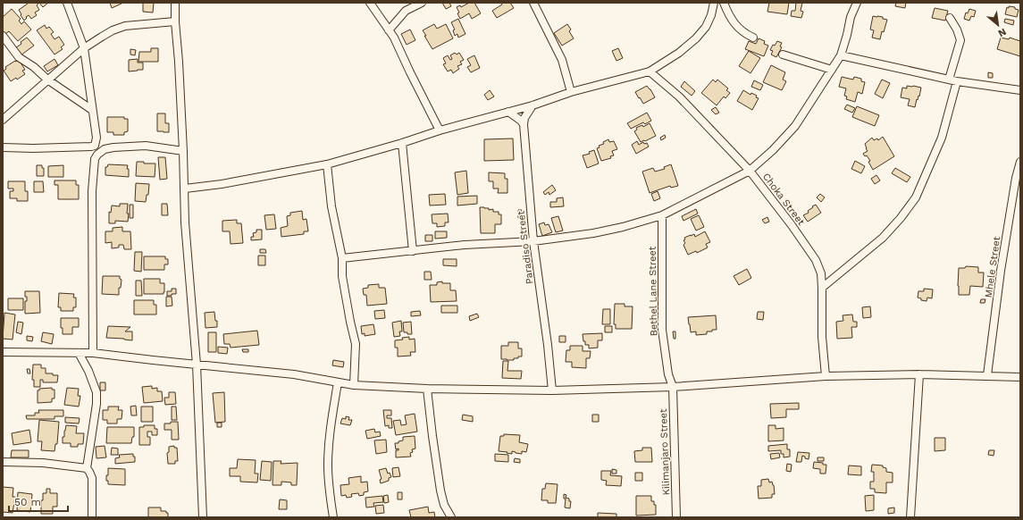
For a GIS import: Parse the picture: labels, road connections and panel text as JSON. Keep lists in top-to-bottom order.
{
  "streets": {
    "street": [
      "Choka Street",
      "Paradiso Street",
      "Mhele Street",
      "Bethel Lane Street",
      "Kilimanjaro Street"
    ]
  },
  "crossings": [
    ["Bethel Lane Street", "Kilimanjaro Street"]
  ],
  "scale_bar": "50 m",
  "north": "bottom right"
}
